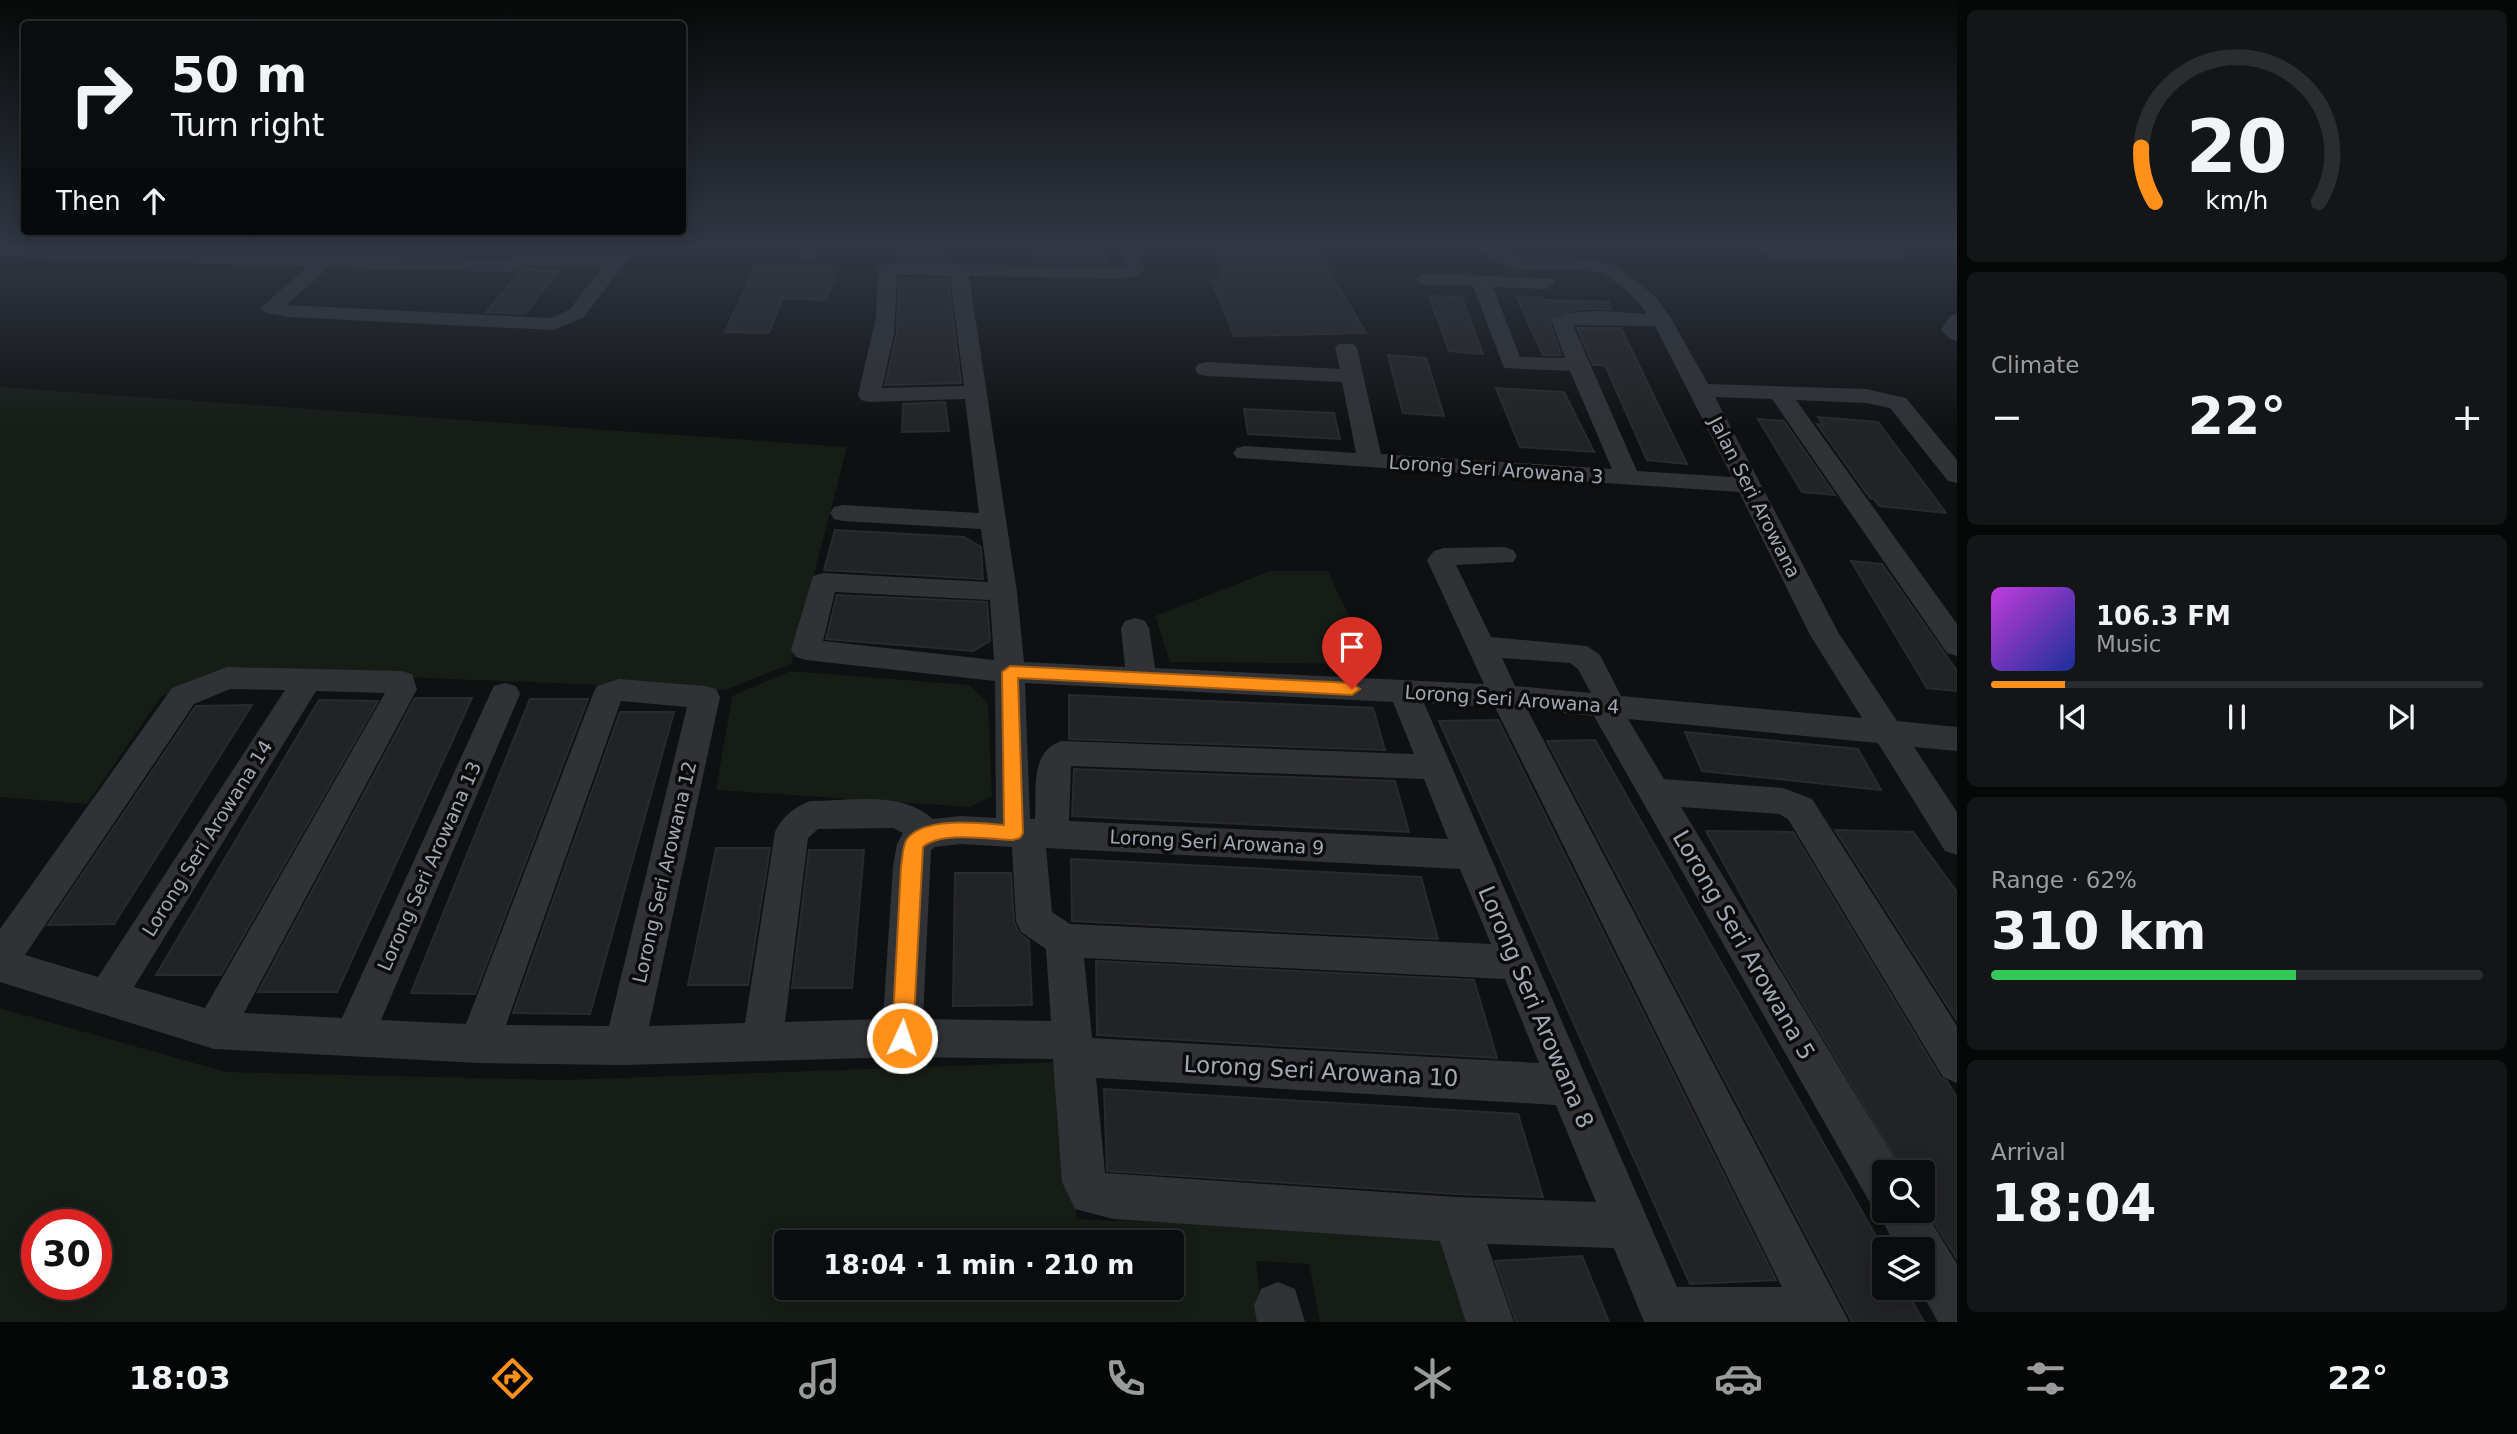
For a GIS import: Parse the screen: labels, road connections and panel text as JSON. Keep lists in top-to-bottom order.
{
  "streets": {
    "street": [
      "Lorong Seri Arowana 3",
      "Jalan Seri Arowana",
      "Lorong Seri Arowana 4",
      "Lorong Seri Arowana 14",
      "Lorong Seri Arowana 9",
      "Lorong Seri Arowana 13",
      "Lorong Seri Arowana 12",
      "Lorong Seri Arowana 5",
      "Lorong Seri Arowana 8",
      "Lorong Seri Arowana 10"
    ]
  },
  "crossings": [
    ["Lorong Seri Arowana 3", "Jalan Seri Arowana"],
    ["Jalan Seri Arowana", "Lorong Seri Arowana 4"],
    ["Lorong Seri Arowana 4", "Lorong Seri Arowana 5"],
    ["Lorong Seri Arowana 4", "Lorong Seri Arowana 8"],
    ["Lorong Seri Arowana 14", "Lorong Seri Arowana 10"],
    ["Lorong Seri Arowana 9", "Lorong Seri Arowana 8"],
    ["Lorong Seri Arowana 13", "Lorong Seri Arowana 10"],
    ["Lorong Seri Arowana 12", "Lorong Seri Arowana 10"],
    ["Lorong Seri Arowana 8", "Lorong Seri Arowana 10"]
  ],
  "page": {
    "turn": ["50 m", "Turn right"],
    "then": "Then",
    "tile": [
      "Climate",
      ["Range · 62%", "310 km"],
      ["Arrival", "18:04"]
    ],
    "heat": ["−", "22°", "+"],
    "song": ["106.3 FM", "Music"],
    "limit": "30",
    "trip": "18:04 · 1 min · 210 m",
    "tabs": ["18:03", "22°"],
    "gauge": ["20", "km/h"]
  }
}
